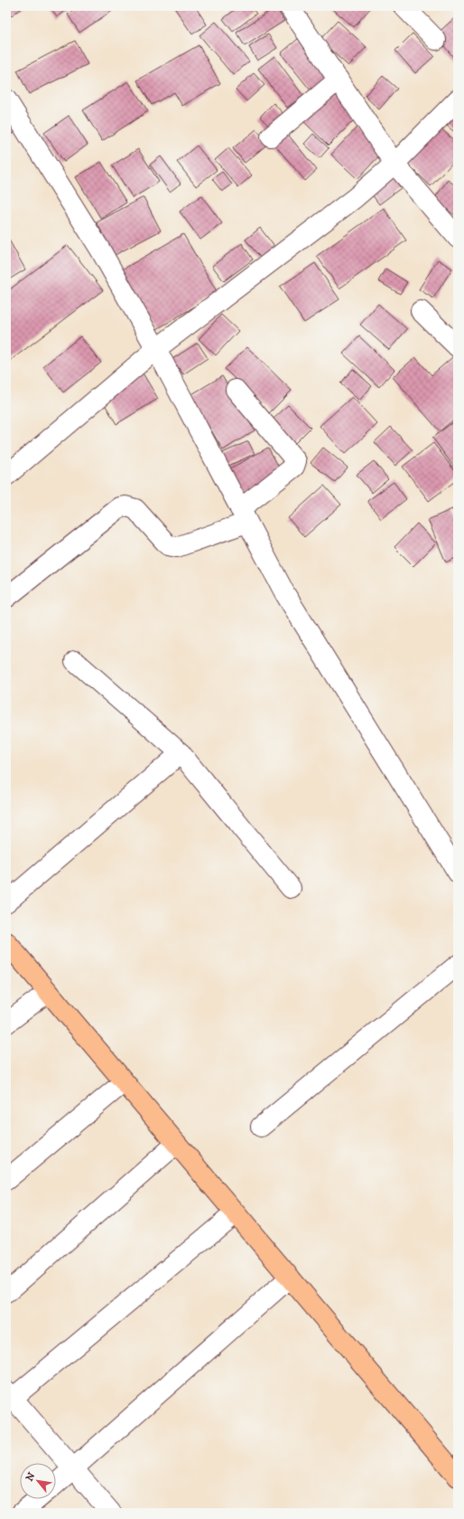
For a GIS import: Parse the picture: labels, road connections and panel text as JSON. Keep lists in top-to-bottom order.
{
  "north": "top left"
}
